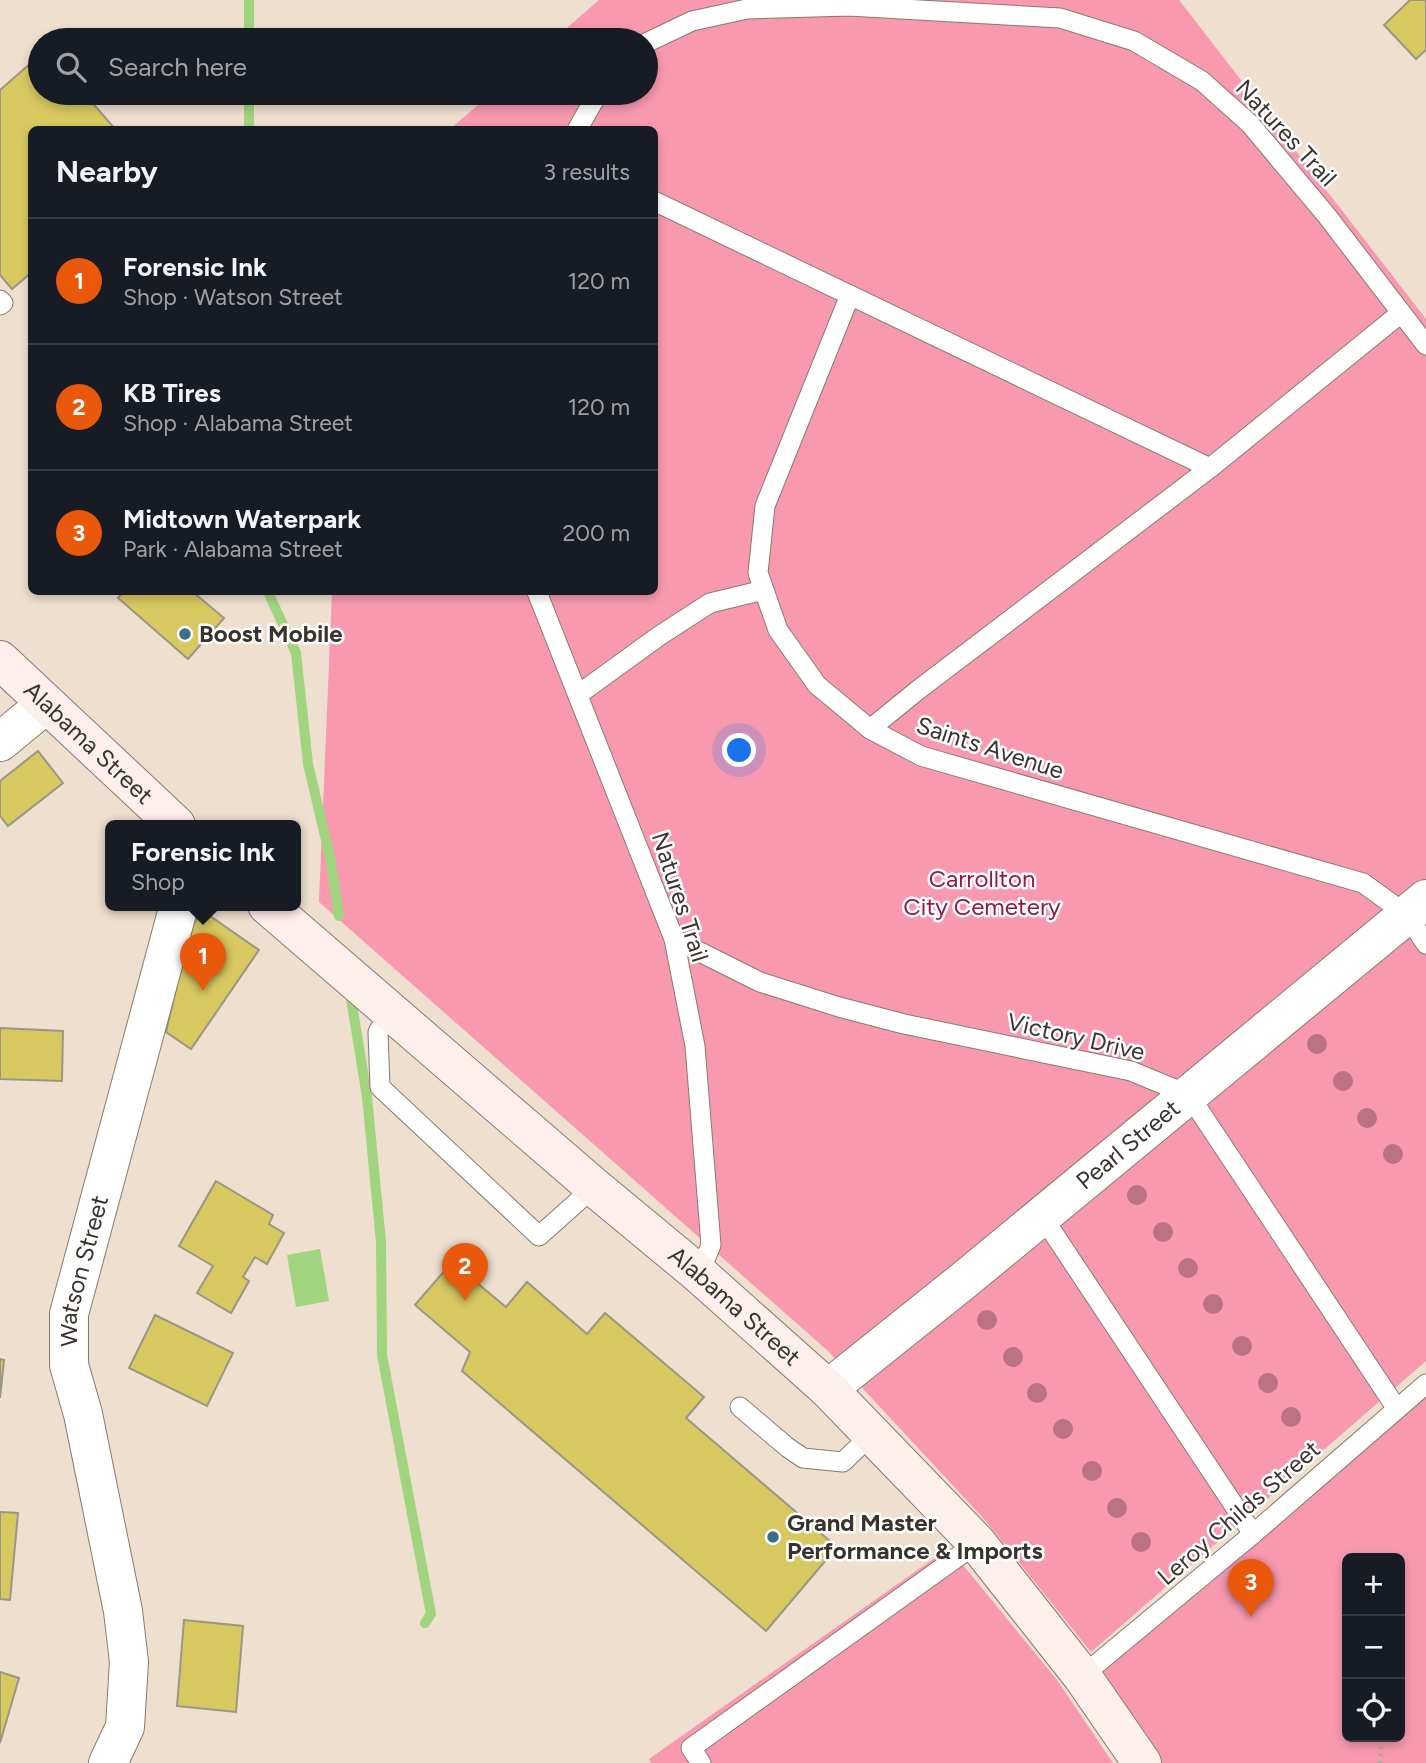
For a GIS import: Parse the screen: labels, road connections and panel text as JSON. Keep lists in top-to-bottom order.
{
  "streets": {
    "main road": ["Alabama Street"],
    "street": ["Pearl Street", "Watson Street"],
    "lane": [
      "Natures Trail",
      "Saints Avenue",
      "Victory Drive",
      "Leroy Childs Street"
    ]
  },
  "crossings": [
    ["Natures Trail", "Alabama Street"],
    ["Natures Trail", "Victory Drive"],
    ["Alabama Street", "Pearl Street"],
    ["Alabama Street", "Leroy Childs Street"],
    ["Saints Avenue", "Pearl Street"],
    ["Victory Drive", "Pearl Street"]
  ],
  "parks": ["Carrollton City Cemetery"],
  "places": ["Boost Mobile", "Grand Master Performance & Imports"],
  "page": {
    "search": "Search here",
    "heading": ["Nearby", "3 results"],
    "list": [
      {
        "mark": "1",
        "name": "Forensic Ink",
        "note": "Shop · Watson Street",
        "value": "120 m"
      },
      {
        "mark": "2",
        "name": "KB Tires",
        "note": "Shop · Alabama Street",
        "value": "120 m"
      },
      {
        "mark": "3",
        "name": "Midtown Waterpark",
        "note": "Park · Alabama Street",
        "value": "200 m"
      }
    ],
    "popup": ["Forensic Ink", "Shop"],
    "pins": ["1", "2", "3"],
    "map_buttons": ["+", "−"]
  }
}
